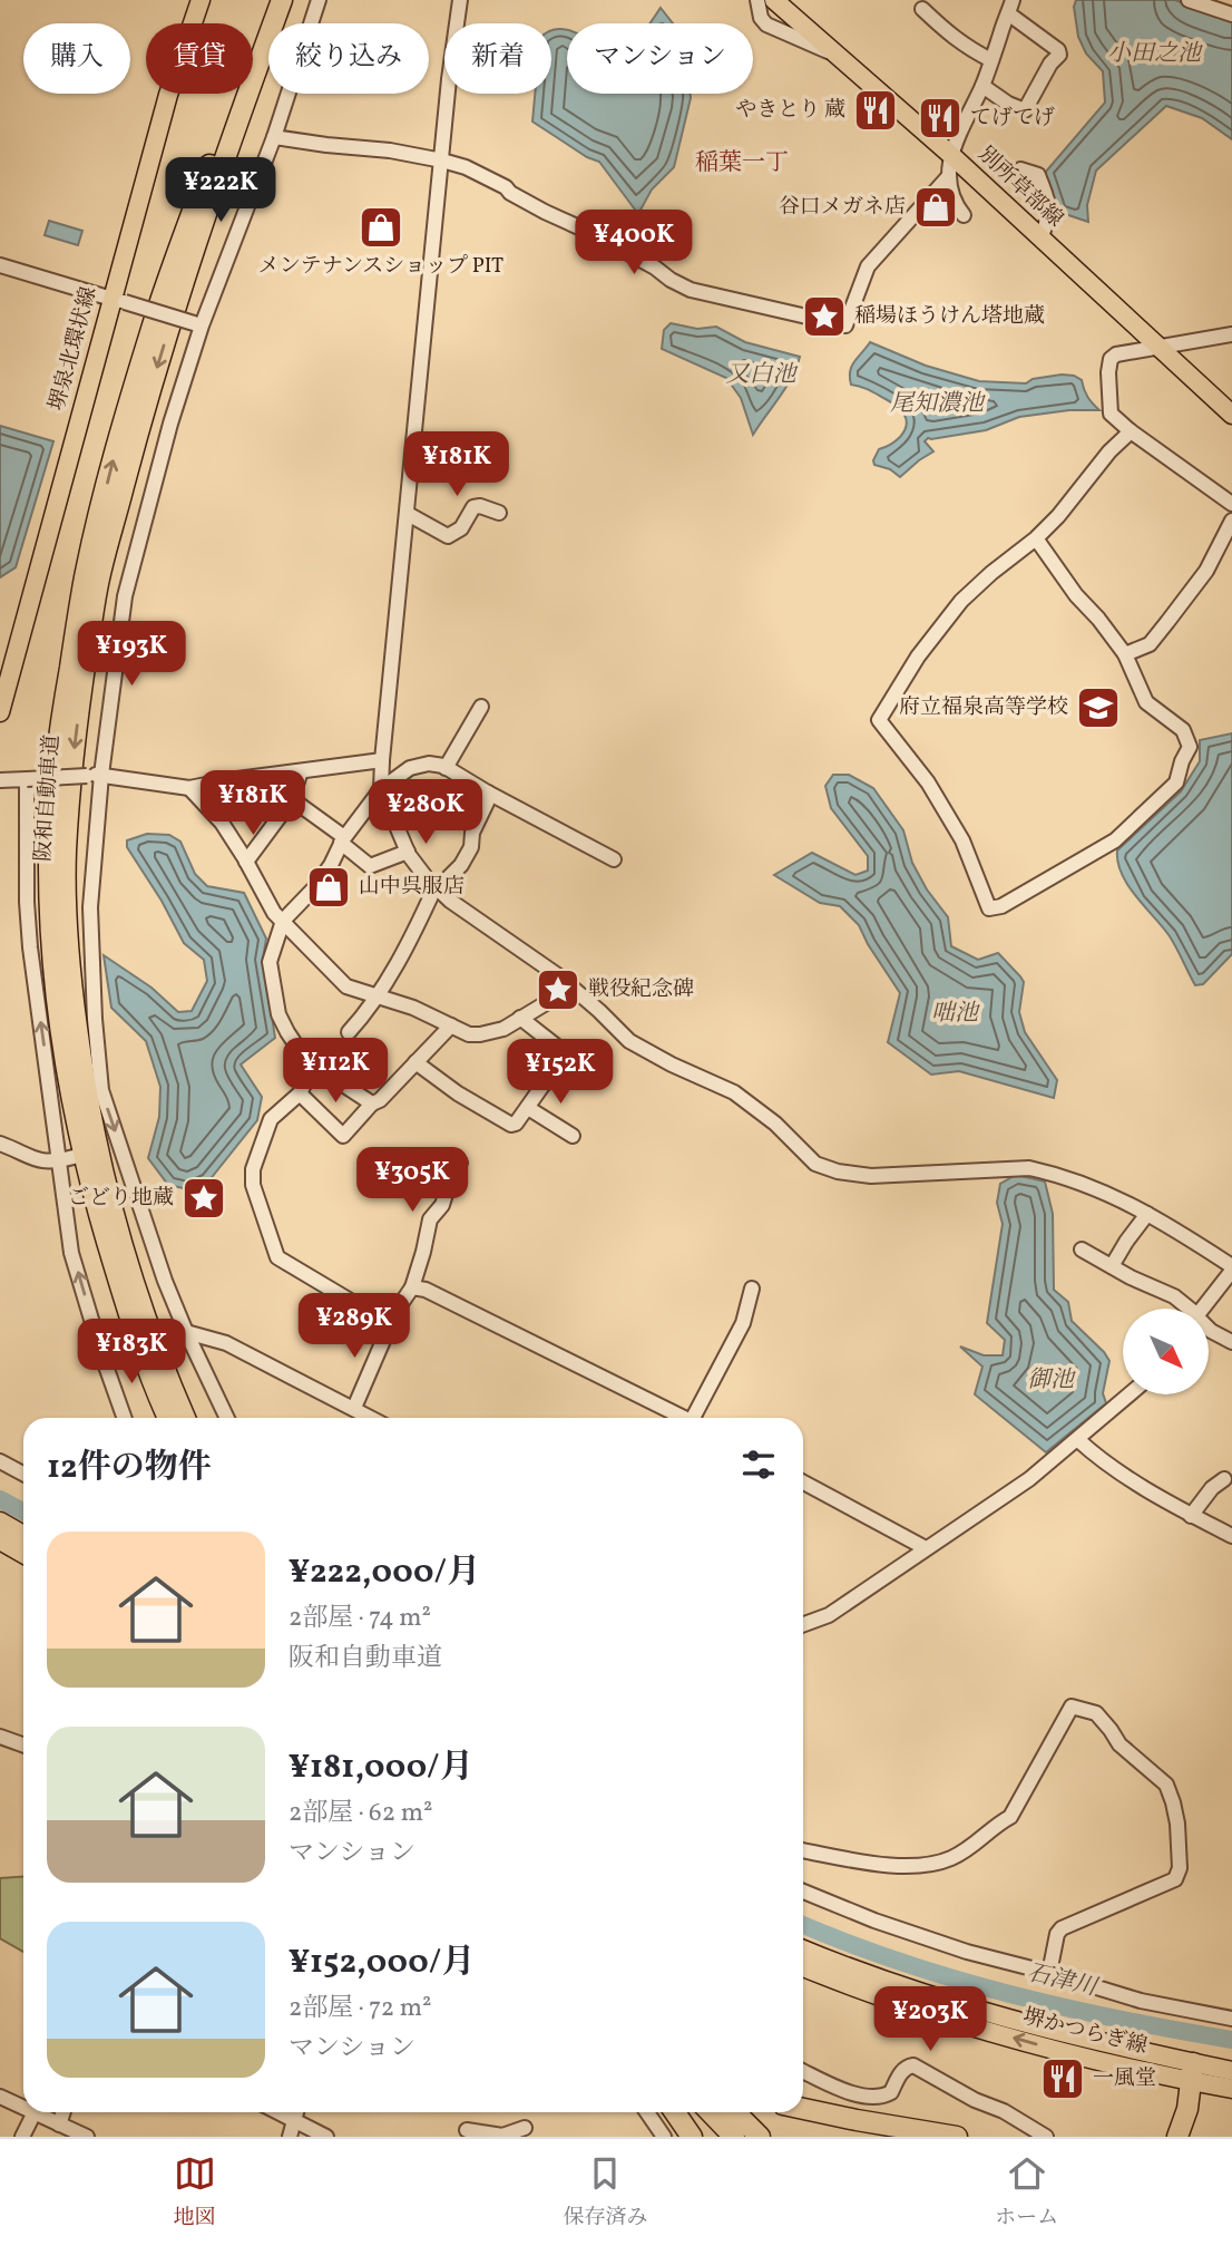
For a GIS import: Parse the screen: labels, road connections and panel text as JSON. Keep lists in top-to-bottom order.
{
  "streets": {
    "highway": ["阪和自動車道"],
    "main road": ["別所草部線", "堺泉北環状線", "堺かつらぎ線"]
  },
  "districts": ["稲葉一丁"],
  "water": [
    "小田之池",
    "又白池",
    "尾知濃池",
    "咄池",
    "御池",
    "石津川"
  ],
  "places": {
    "restaurant": ["やきとり 蔵", "てげてげ", "一風堂"],
    "shop": ["谷口メガネ店", "メンテナンスショップ PIT", "山中呉服店"],
    "place": ["稲場ほうけん塔地蔵", "戦役紀念碑", "ごどり地蔵"],
    "school or university": ["府立福泉高等学校"]
  },
  "north": "bottom right",
  "page": {
    "chip": [
      "購入",
      "賃貸",
      "絞り込み",
      "新着",
      "マンション"
    ],
    "price": [
      "¥222K",
      "¥400K",
      "¥181K",
      "¥193K",
      "¥181K",
      "¥280K",
      "¥112K",
      "¥152K",
      "¥305K",
      "¥289K",
      "¥183K",
      "¥203K"
    ],
    "heading": "12件の物件",
    "list": [
      {
        "name": "¥222,000/月",
        "note": "2部屋 · 74 m² · 阪和自動車道"
      },
      {
        "name": "¥181,000/月",
        "note": "2部屋 · 62 m² · マンション"
      },
      {
        "name": "¥152,000/月",
        "note": "2部屋 · 72 m² · マンション"
      }
    ],
    "tabs": ["地図", "保存済み", "ホーム"]
  }
}
